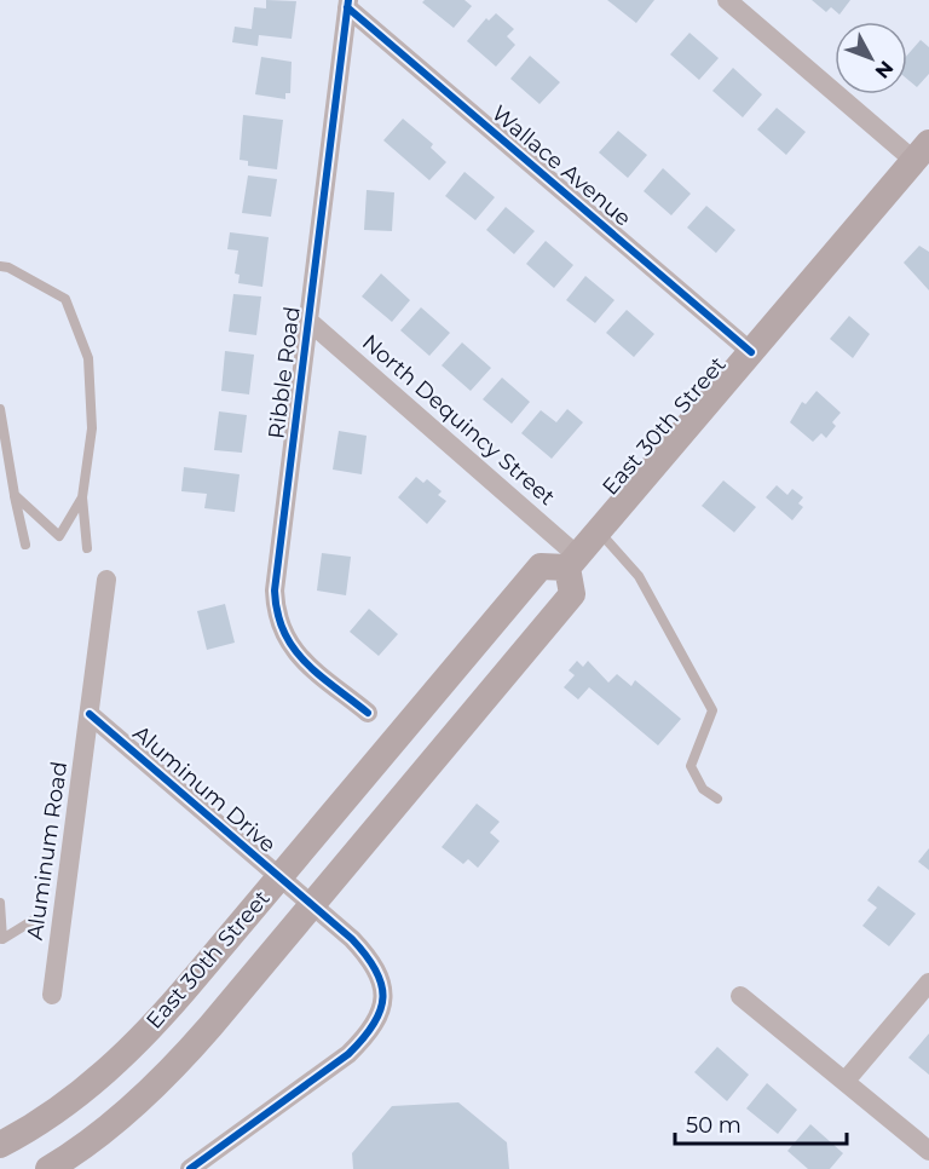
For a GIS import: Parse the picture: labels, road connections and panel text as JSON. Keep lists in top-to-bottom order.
{
  "streets": {
    "main road": ["East 30th Street"],
    "street": [
      "Wallace Avenue",
      "Ribble Road",
      "North Dequincy Street",
      "Aluminum Drive",
      "Aluminum Road"
    ]
  },
  "crossings": [
    ["Wallace Avenue", "Ribble Road"],
    ["Wallace Avenue", "East 30th Street"],
    ["Ribble Road", "North Dequincy Street"],
    ["North Dequincy Street", "East 30th Street"],
    ["East 30th Street", "Aluminum Drive"],
    ["Aluminum Drive", "Aluminum Road"]
  ],
  "scale_bar": "50 m",
  "north": "bottom right"
}
